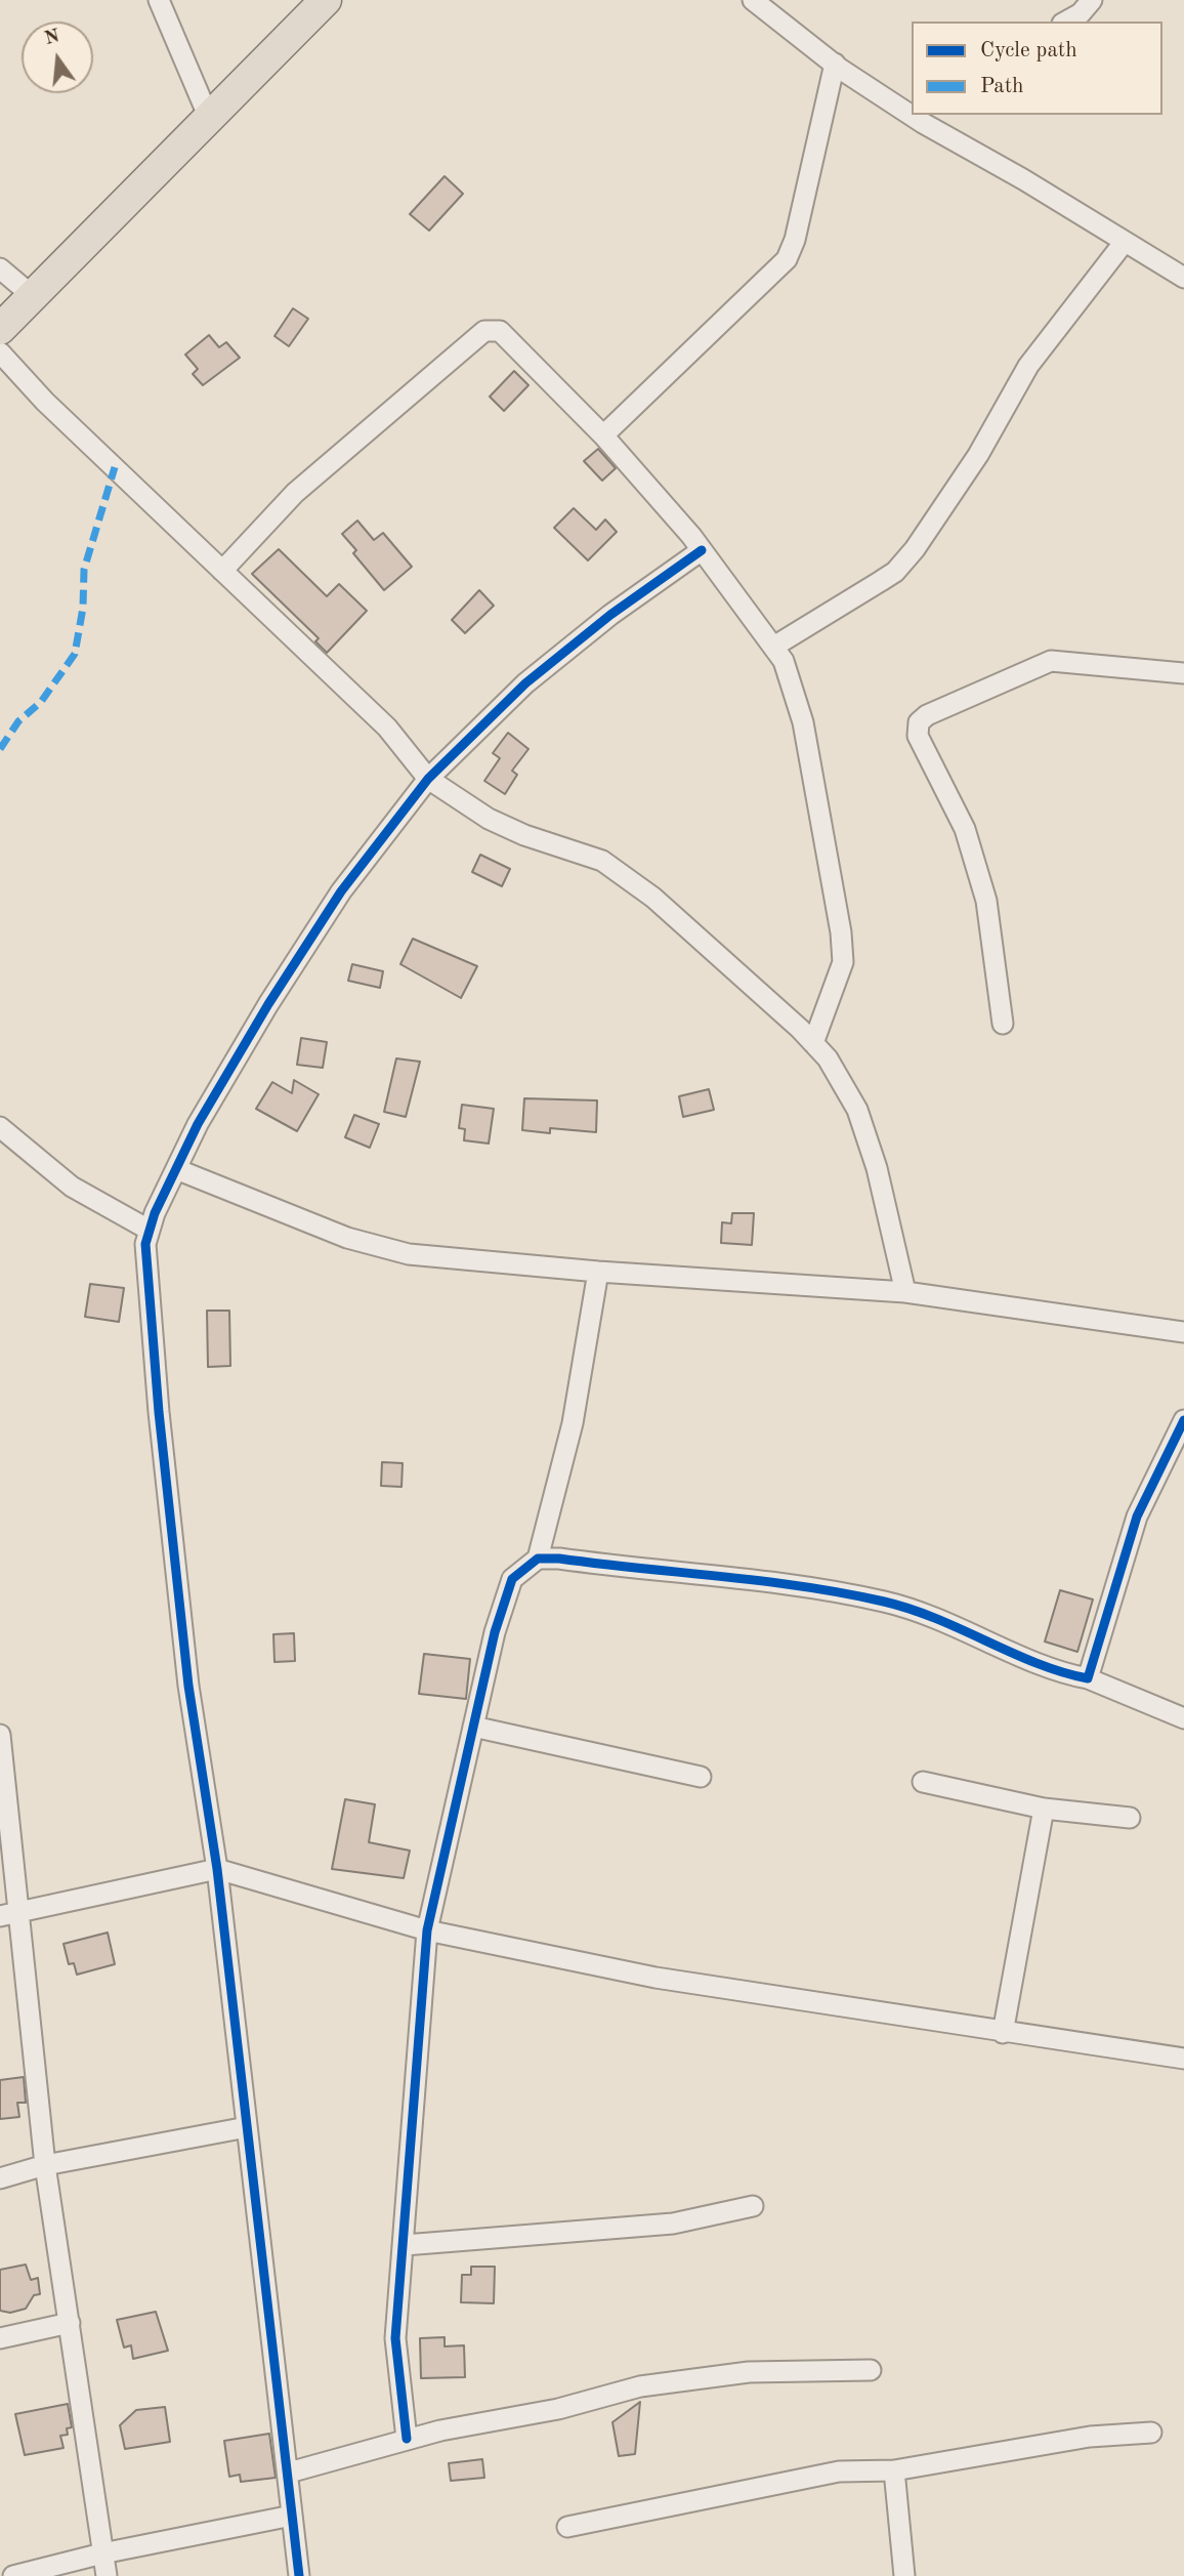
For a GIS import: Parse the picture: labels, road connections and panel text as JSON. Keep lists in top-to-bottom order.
{
  "legend": ["Cycle path", "Path"],
  "north": "top"
}
